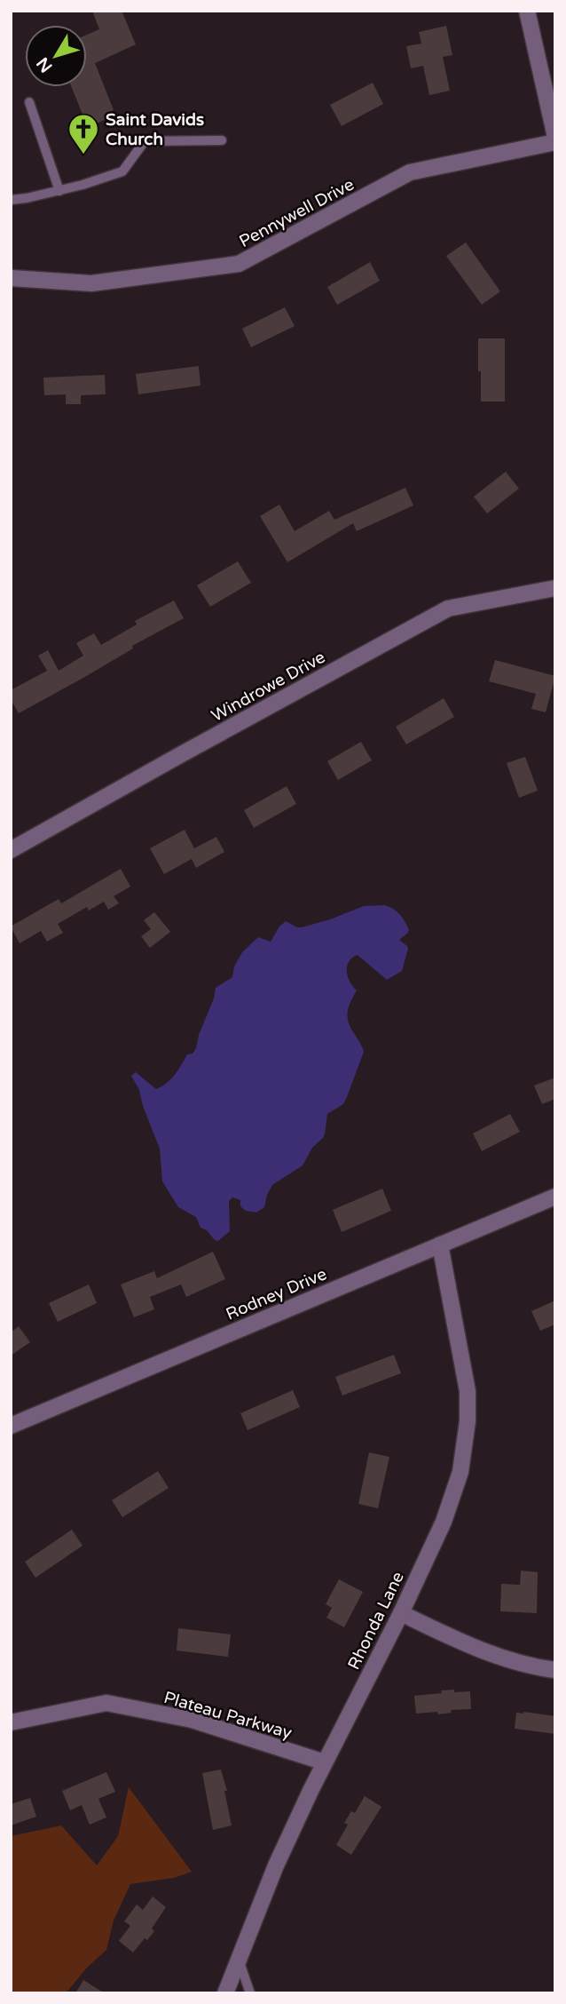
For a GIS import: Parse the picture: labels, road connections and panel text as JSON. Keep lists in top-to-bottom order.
{
  "streets": {
    "street": [
      "Pennywell Drive",
      "Windrowe Drive",
      "Rodney Drive",
      "Rhonda Lane",
      "Plateau Parkway"
    ]
  },
  "crossings": [
    ["Rodney Drive", "Rhonda Lane"],
    ["Rhonda Lane", "Plateau Parkway"]
  ],
  "places": {
    "church": ["Saint Davids Church"]
  },
  "north": "bottom left"
}
